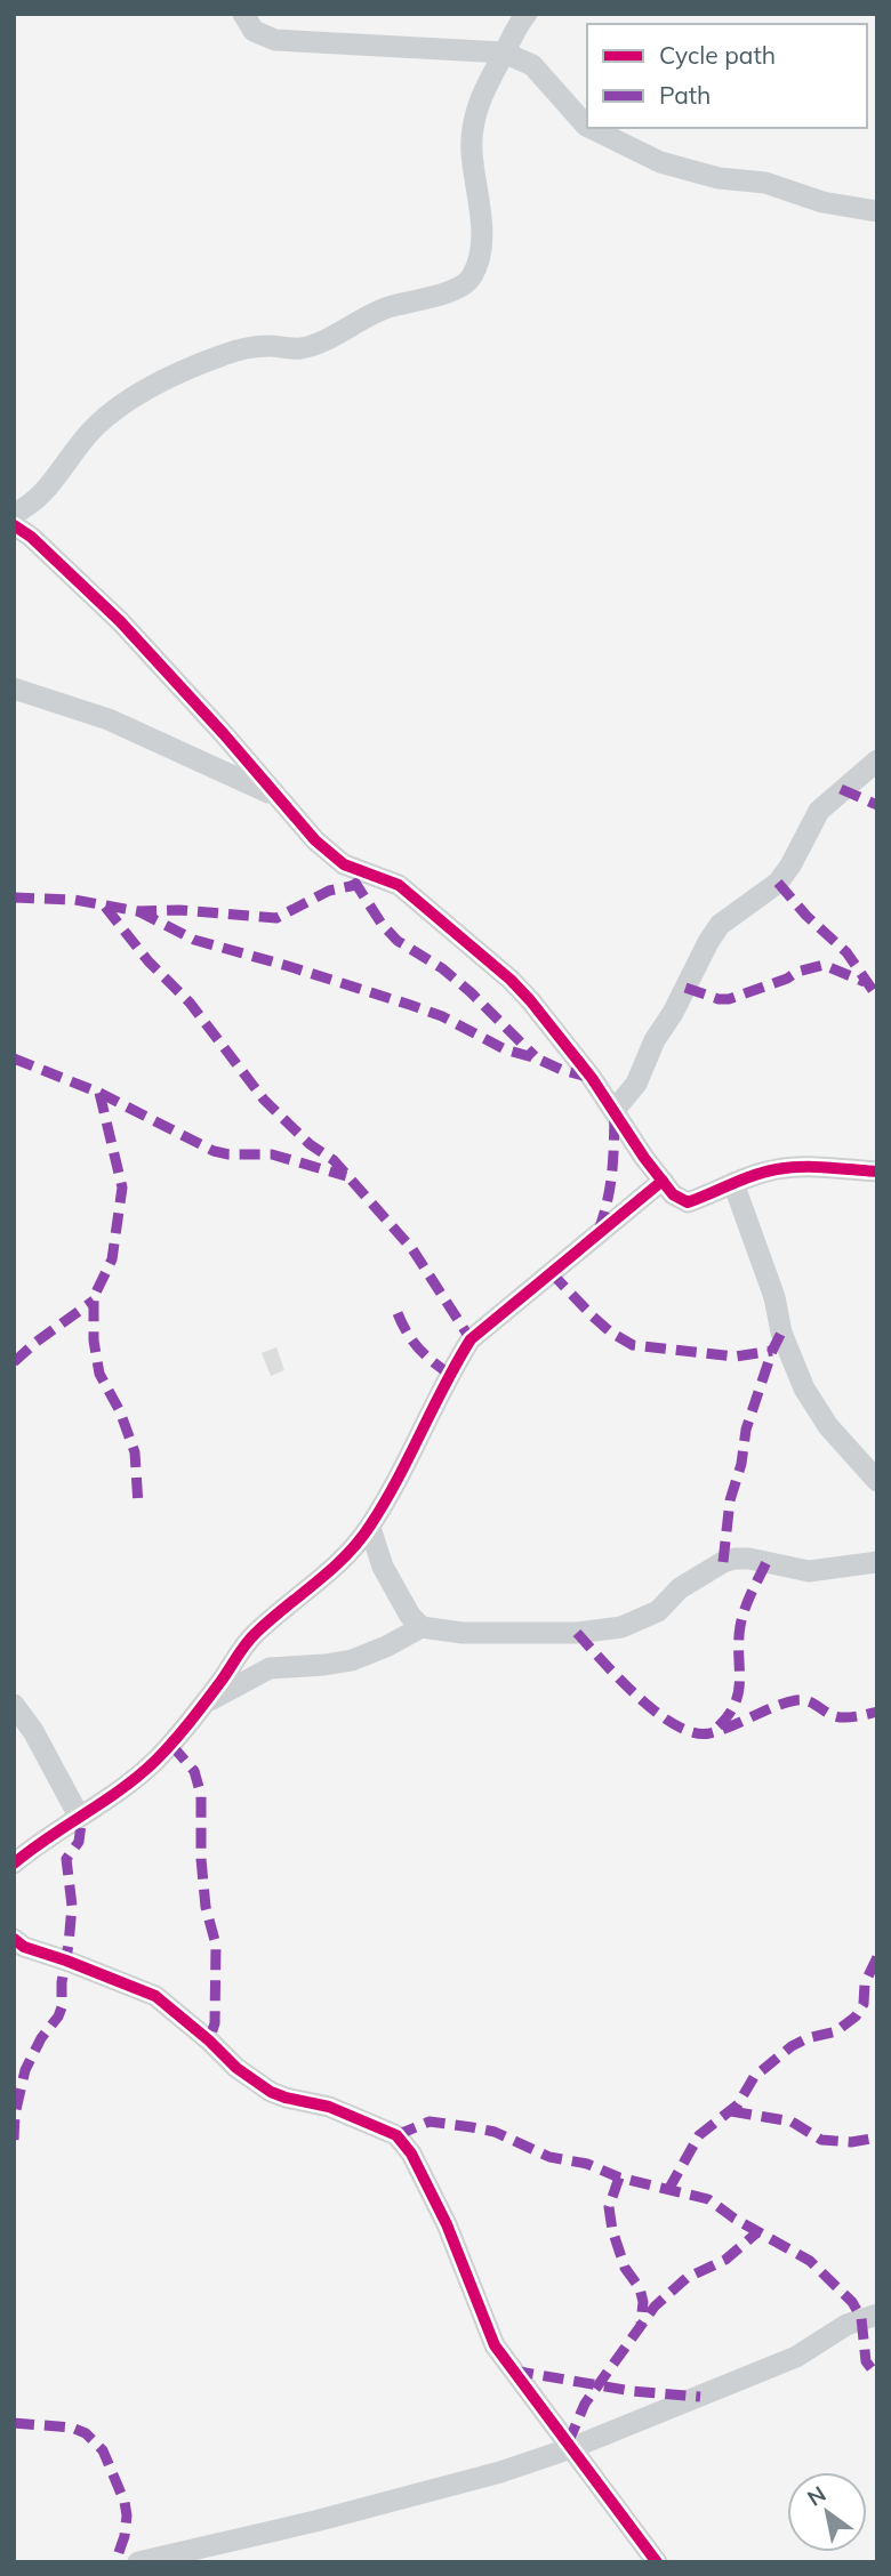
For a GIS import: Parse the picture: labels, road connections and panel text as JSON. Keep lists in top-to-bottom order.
{
  "legend": ["Cycle path", "Path"],
  "north": "top left"
}
